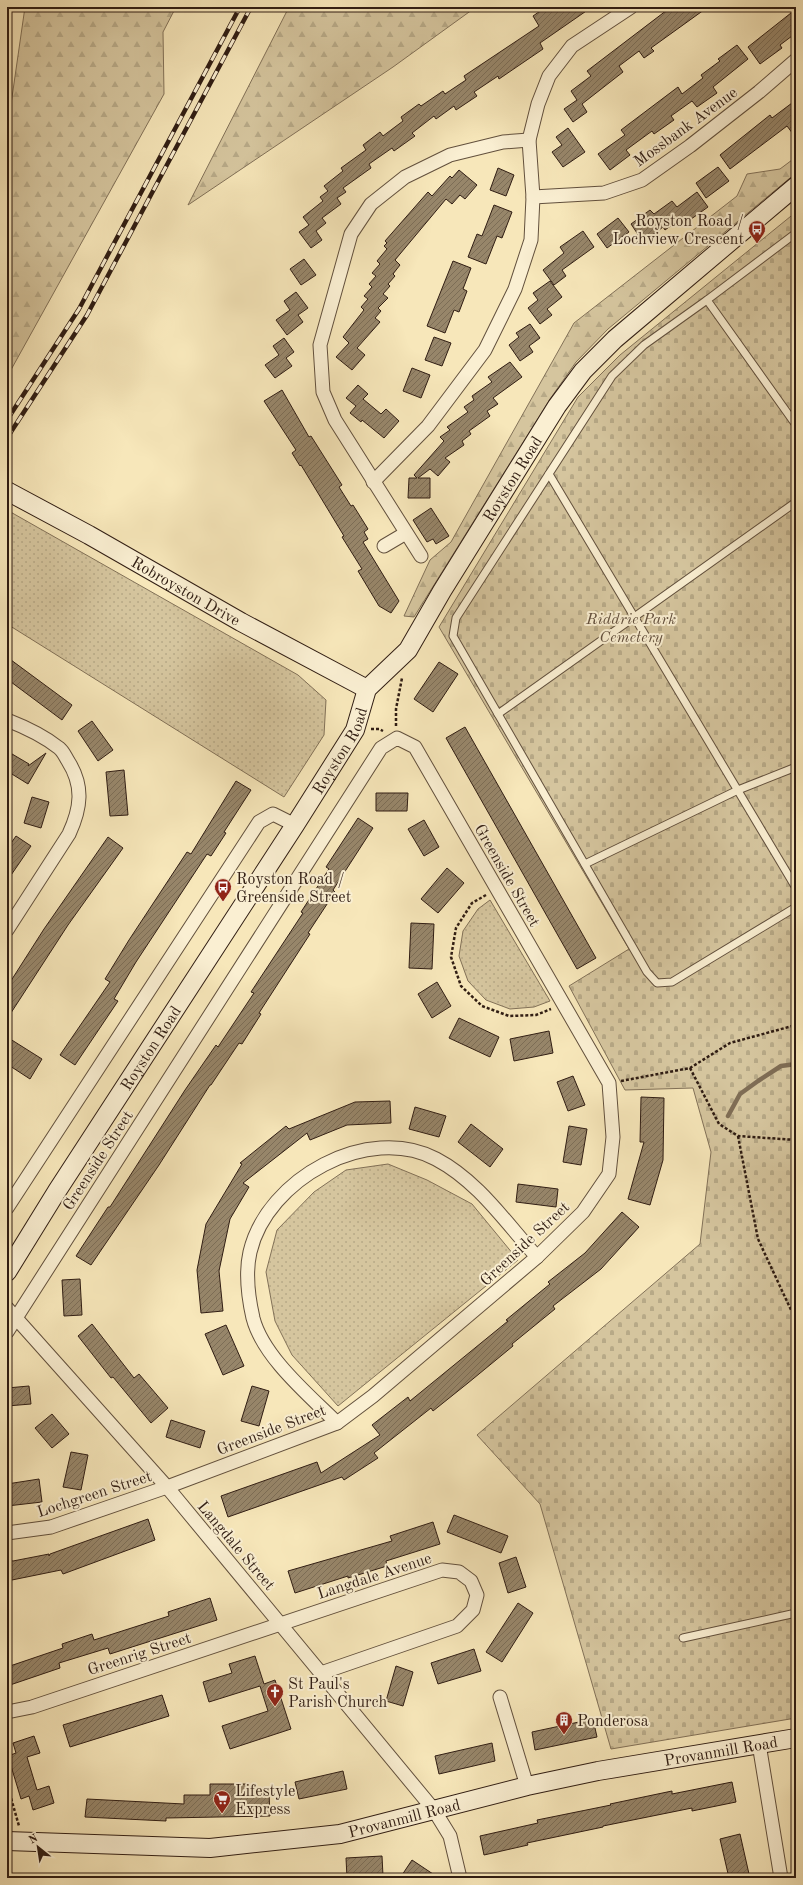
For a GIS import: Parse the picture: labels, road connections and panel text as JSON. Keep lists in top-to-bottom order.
{
  "streets": {
    "main road": ["Royston Road", "Robroyston Drive", "Provanmill Road"],
    "street": [
      "Mossbank Avenue",
      "Greenside Street",
      "Lochgreen Street",
      "Langdale Street",
      "Langdale Avenue",
      "Greenrig Street"
    ]
  },
  "crossings": [
    ["Royston Road", "Robroyston Drive"],
    ["Greenside Street", "Lochgreen Street"],
    ["Greenside Street", "Langdale Street"],
    ["Lochgreen Street", "Langdale Street"],
    ["Langdale Street", "Langdale Avenue"],
    ["Langdale Street", "Greenrig Street"],
    ["Langdale Street", "Provanmill Road"],
    ["Langdale Avenue", "Greenrig Street"]
  ],
  "parks": ["Riddrie Park Cemetery"],
  "places": {
    "bus stop": ["Royston Road / Lochview Crescent", "Royston Road / Greenside Street"],
    "church": ["St Paul's Parish Church"],
    "building": ["Ponderosa"],
    "supermarket": ["Lifestyle Express"]
  },
  "north": "top left"
}
